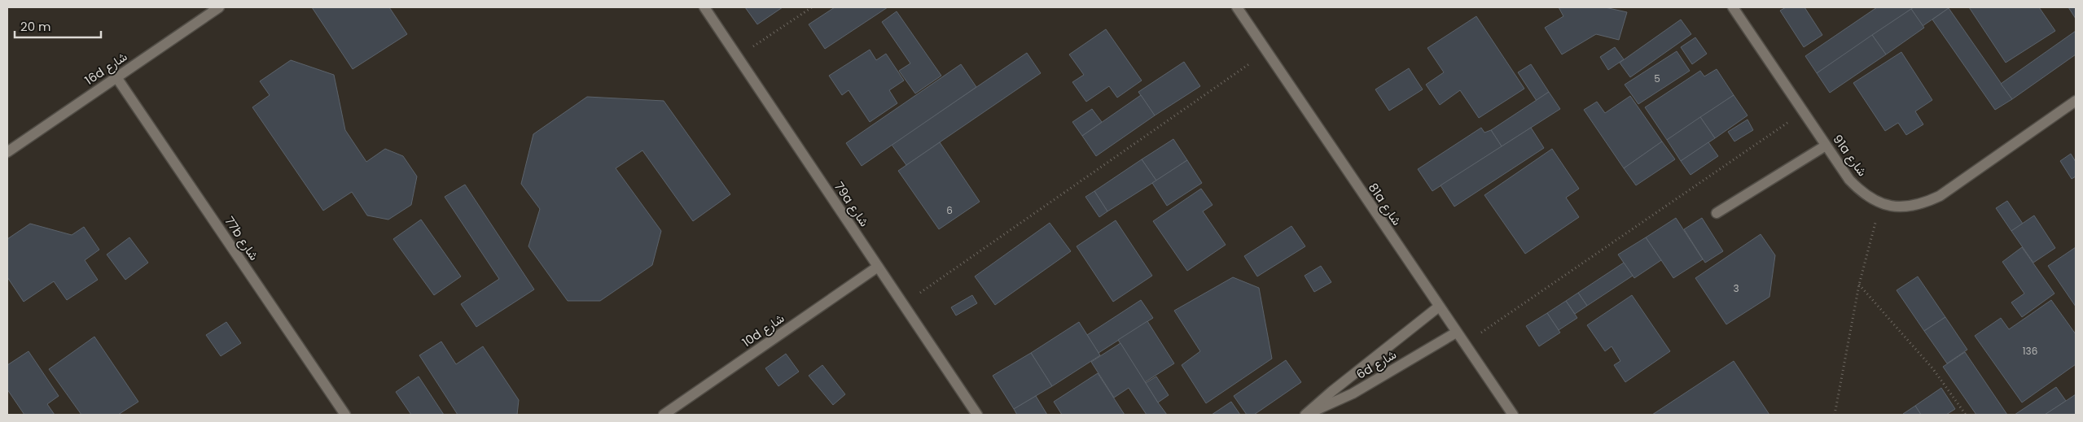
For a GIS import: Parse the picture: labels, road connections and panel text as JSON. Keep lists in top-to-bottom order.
{
  "streets": {
    "street": [
      "16d شارع",
      "91a شارع",
      "79a شارع",
      "81a شارع",
      "77b شارع",
      "10d شارع",
      "6d شارع"
    ]
  },
  "crossings": [
    ["16d شارع", "77b شارع"],
    ["79a شارع", "10d شارع"],
    ["81a شارع", "6d شارع"]
  ],
  "house_numbers": [
    "5",
    "6",
    "3",
    "136"
  ],
  "scale_bar": "20 m"
}
